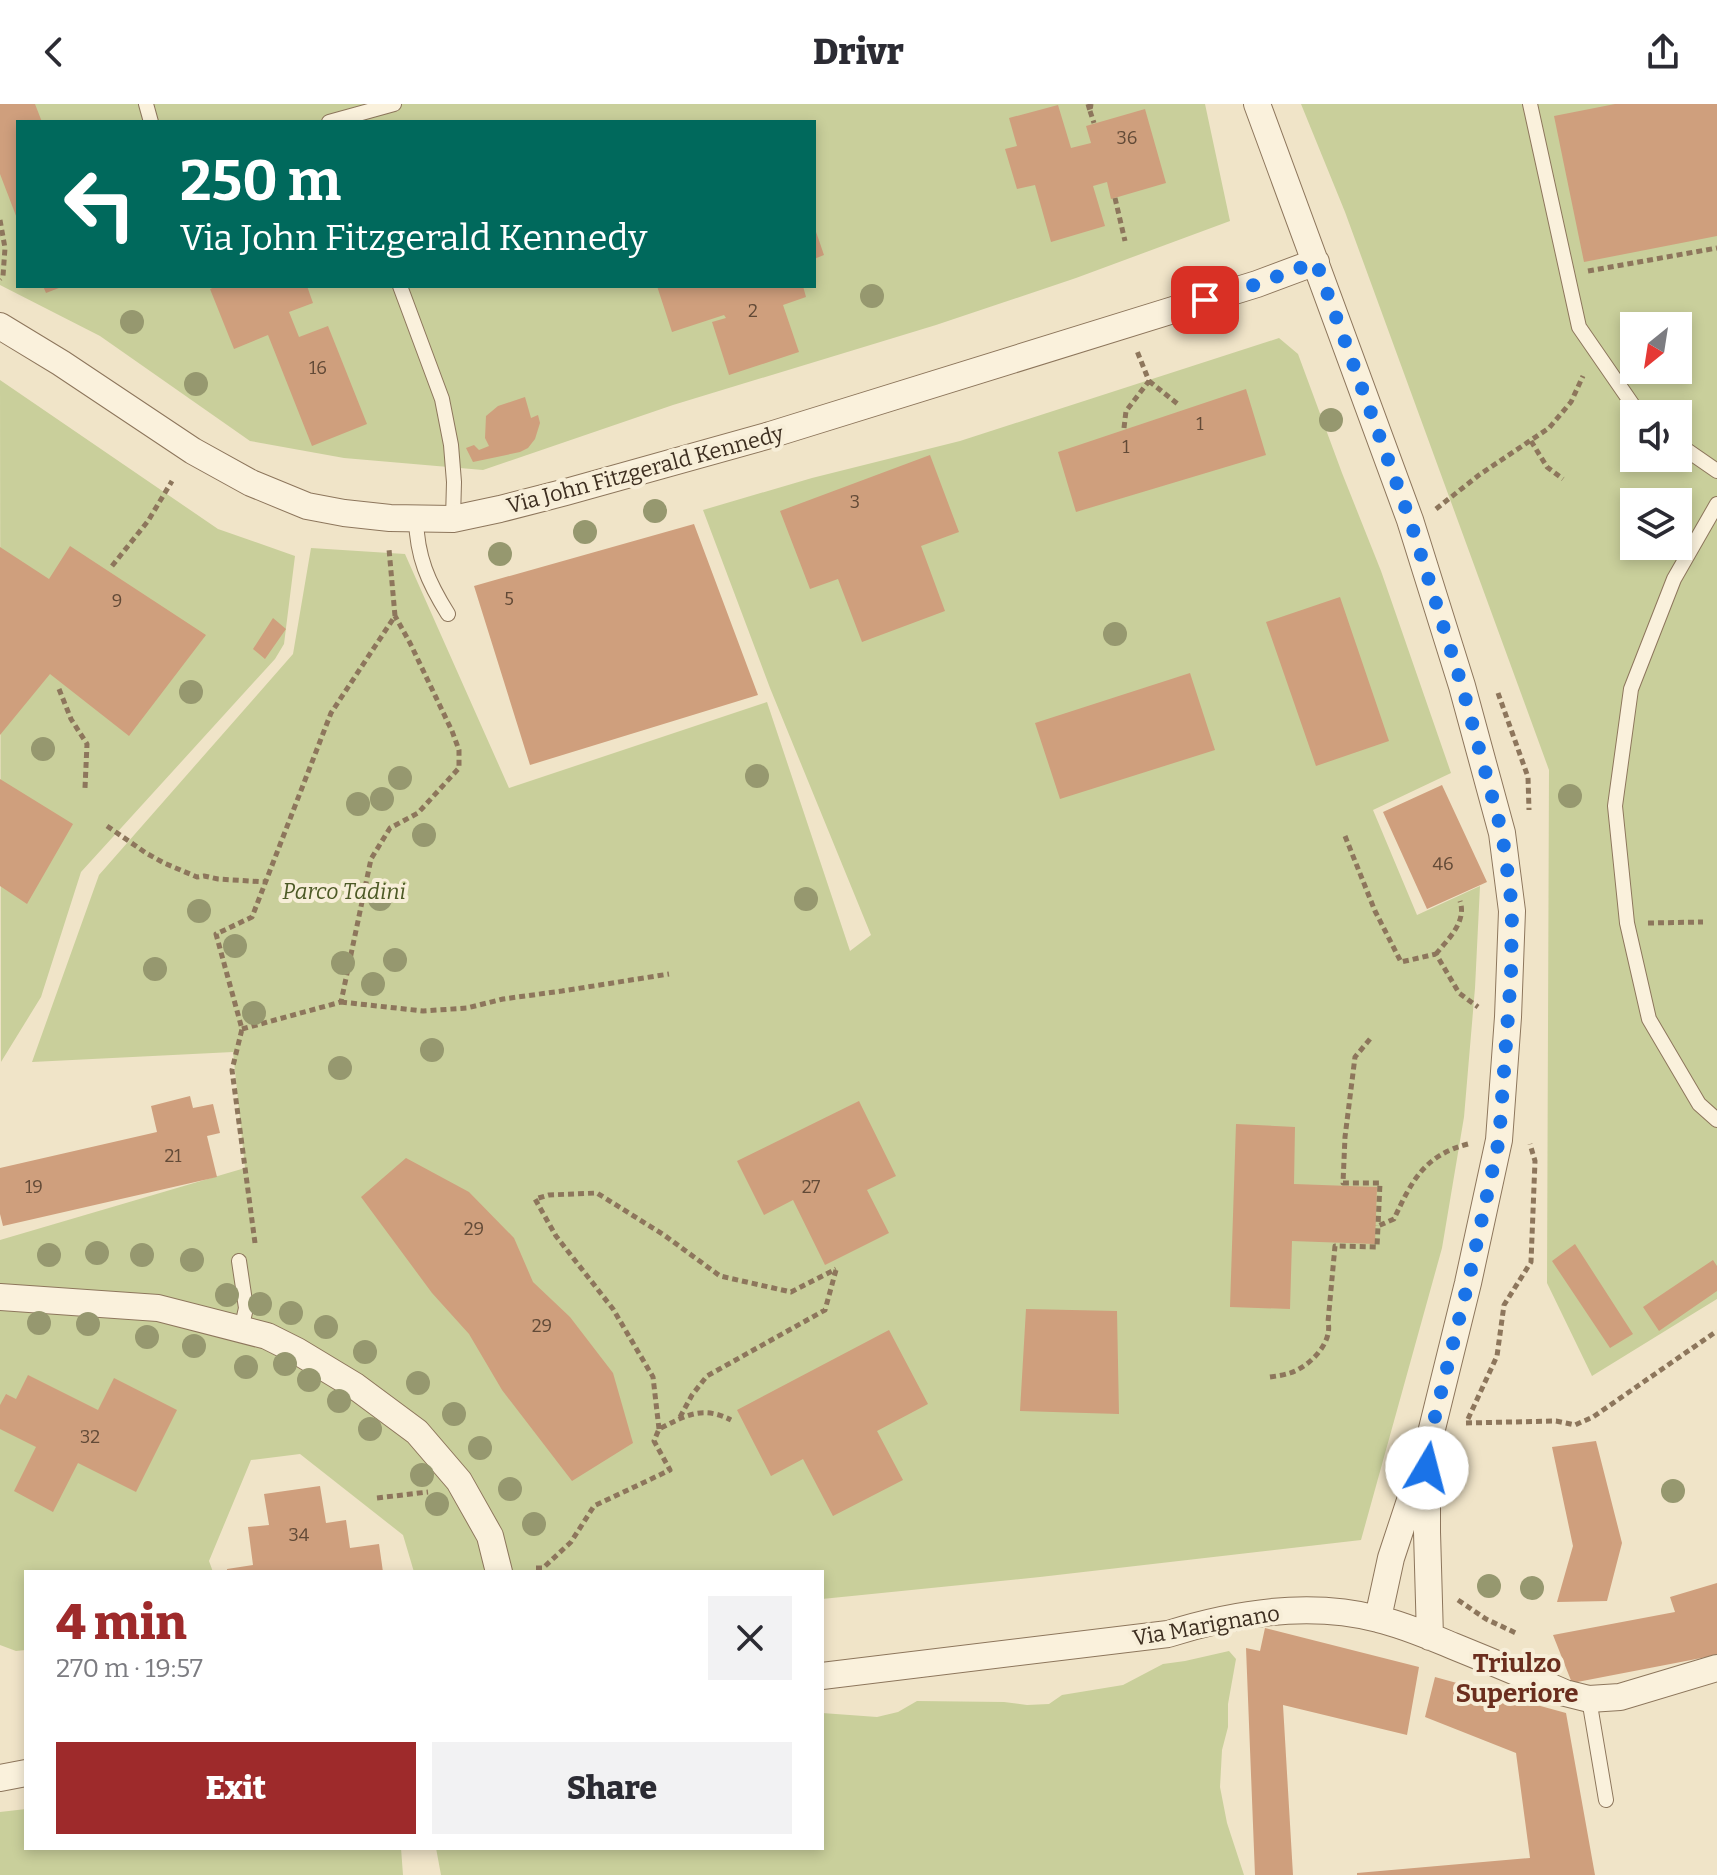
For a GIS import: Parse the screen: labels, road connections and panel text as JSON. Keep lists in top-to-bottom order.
{
  "streets": {
    "street": ["Via John Fitzgerald Kennedy", "Via Marignano"]
  },
  "districts": ["Triulzo Superiore"],
  "parks": ["Parco Tadini"],
  "house_numbers": [
    "36",
    "2",
    "16",
    "1",
    "1",
    "3",
    "5",
    "9",
    "46",
    "21",
    "19",
    "27",
    "29",
    "29",
    "32",
    "34"
  ],
  "north": "bottom left",
  "page": {
    "header": "Drivr",
    "turn": ["250 m", "Via John Fitzgerald Kennedy"],
    "heading": ["4 min", "270 m · 19:57"],
    "buttons": ["Exit", "Share"]
  }
}
